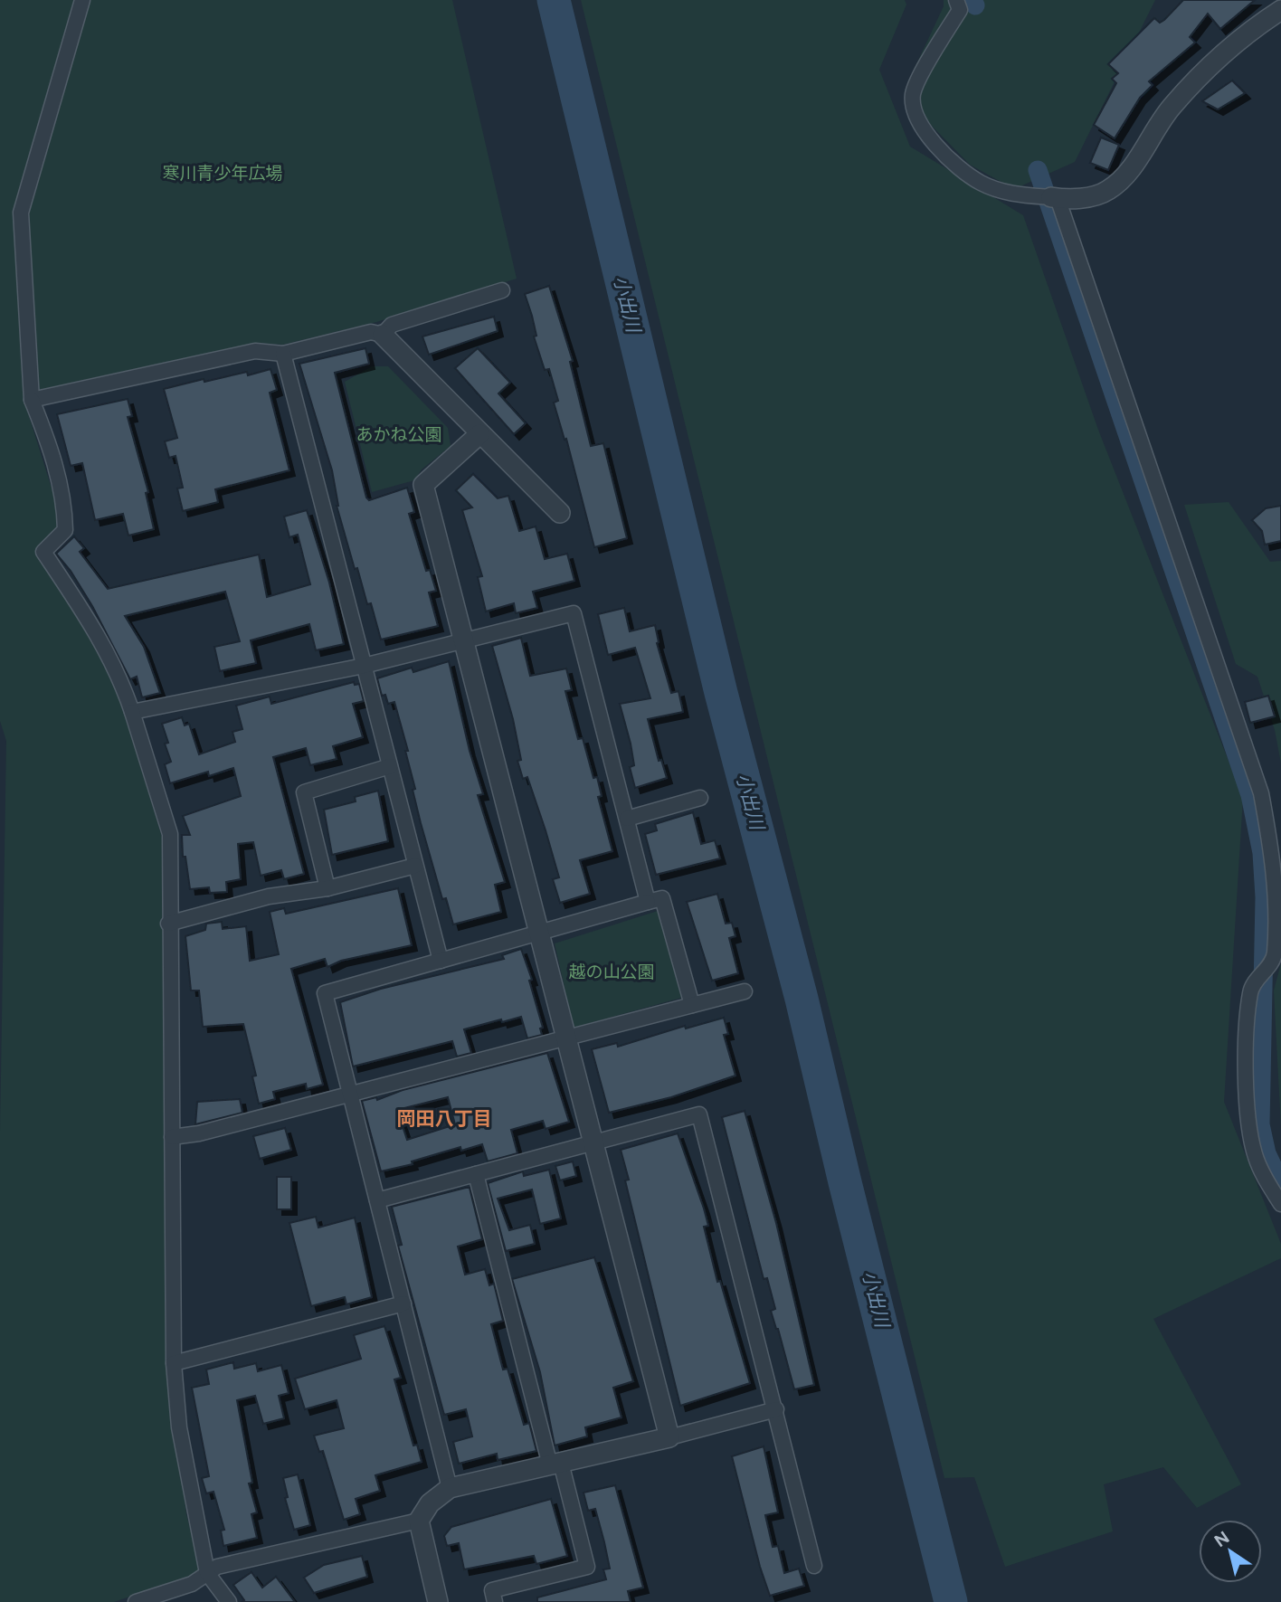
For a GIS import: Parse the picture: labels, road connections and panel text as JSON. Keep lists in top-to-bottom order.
{
  "districts": ["岡田八丁目"],
  "water": ["小出川"],
  "parks": ["寒川青少年広場", "あかね公園", "越の山公園"],
  "north": "top left"
}
